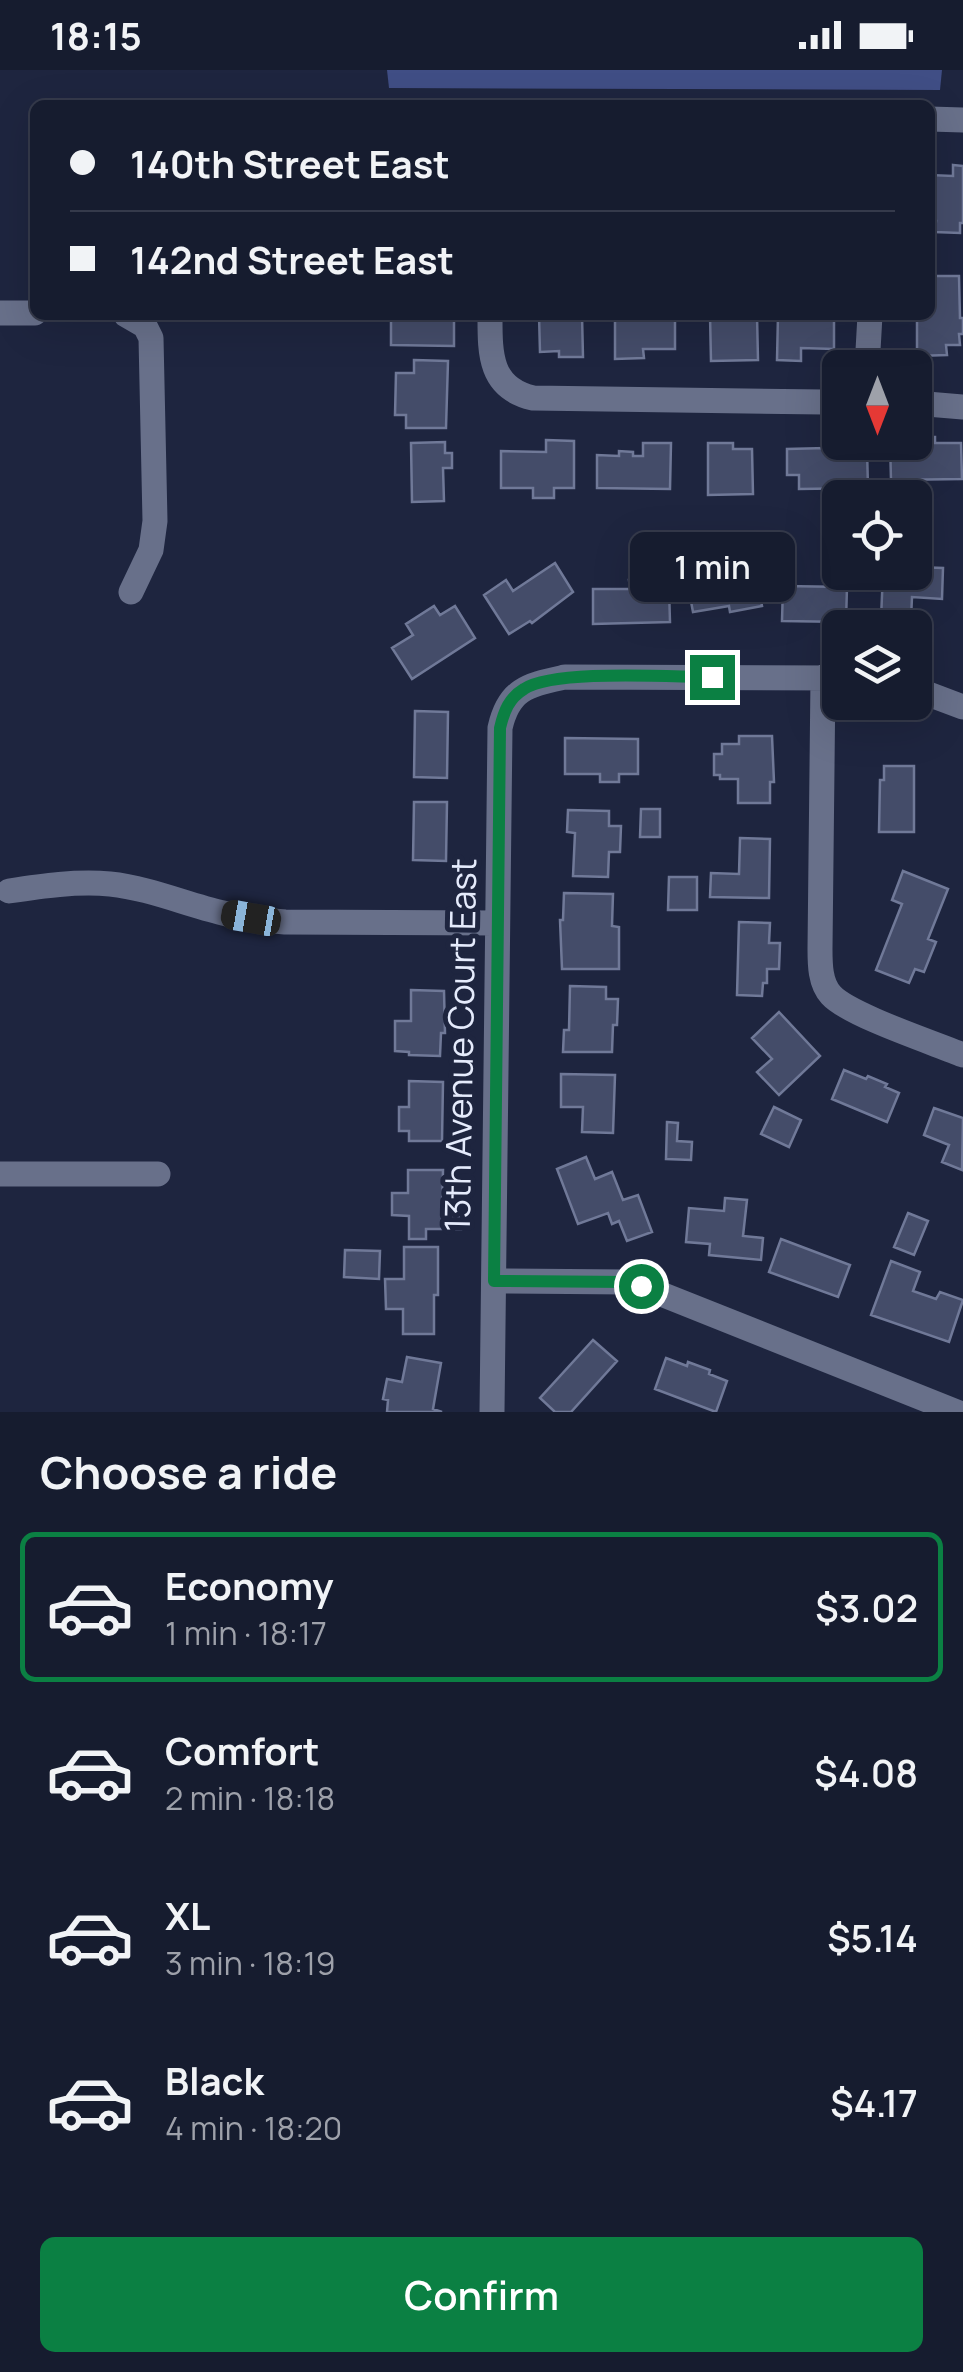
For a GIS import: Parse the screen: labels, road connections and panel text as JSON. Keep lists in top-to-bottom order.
{
  "streets": {
    "street": ["13th Avenue Court East"]
  },
  "north": "bottom",
  "page": {
    "status": "18:15",
    "banner": ["140th Street East", "142nd Street East"],
    "bubble": "1 min",
    "heading": "Choose a ride",
    "list": [
      {
        "name": "Economy",
        "note": "1 min · 18:17",
        "value": "$3.02"
      },
      {
        "name": "Comfort",
        "note": "2 min · 18:18",
        "value": "$4.08"
      },
      {
        "name": "XL",
        "note": "3 min · 18:19",
        "value": "$5.14"
      },
      {
        "name": "Black",
        "note": "4 min · 18:20",
        "value": "$4.17"
      }
    ],
    "buttons": "Confirm"
  }
}
